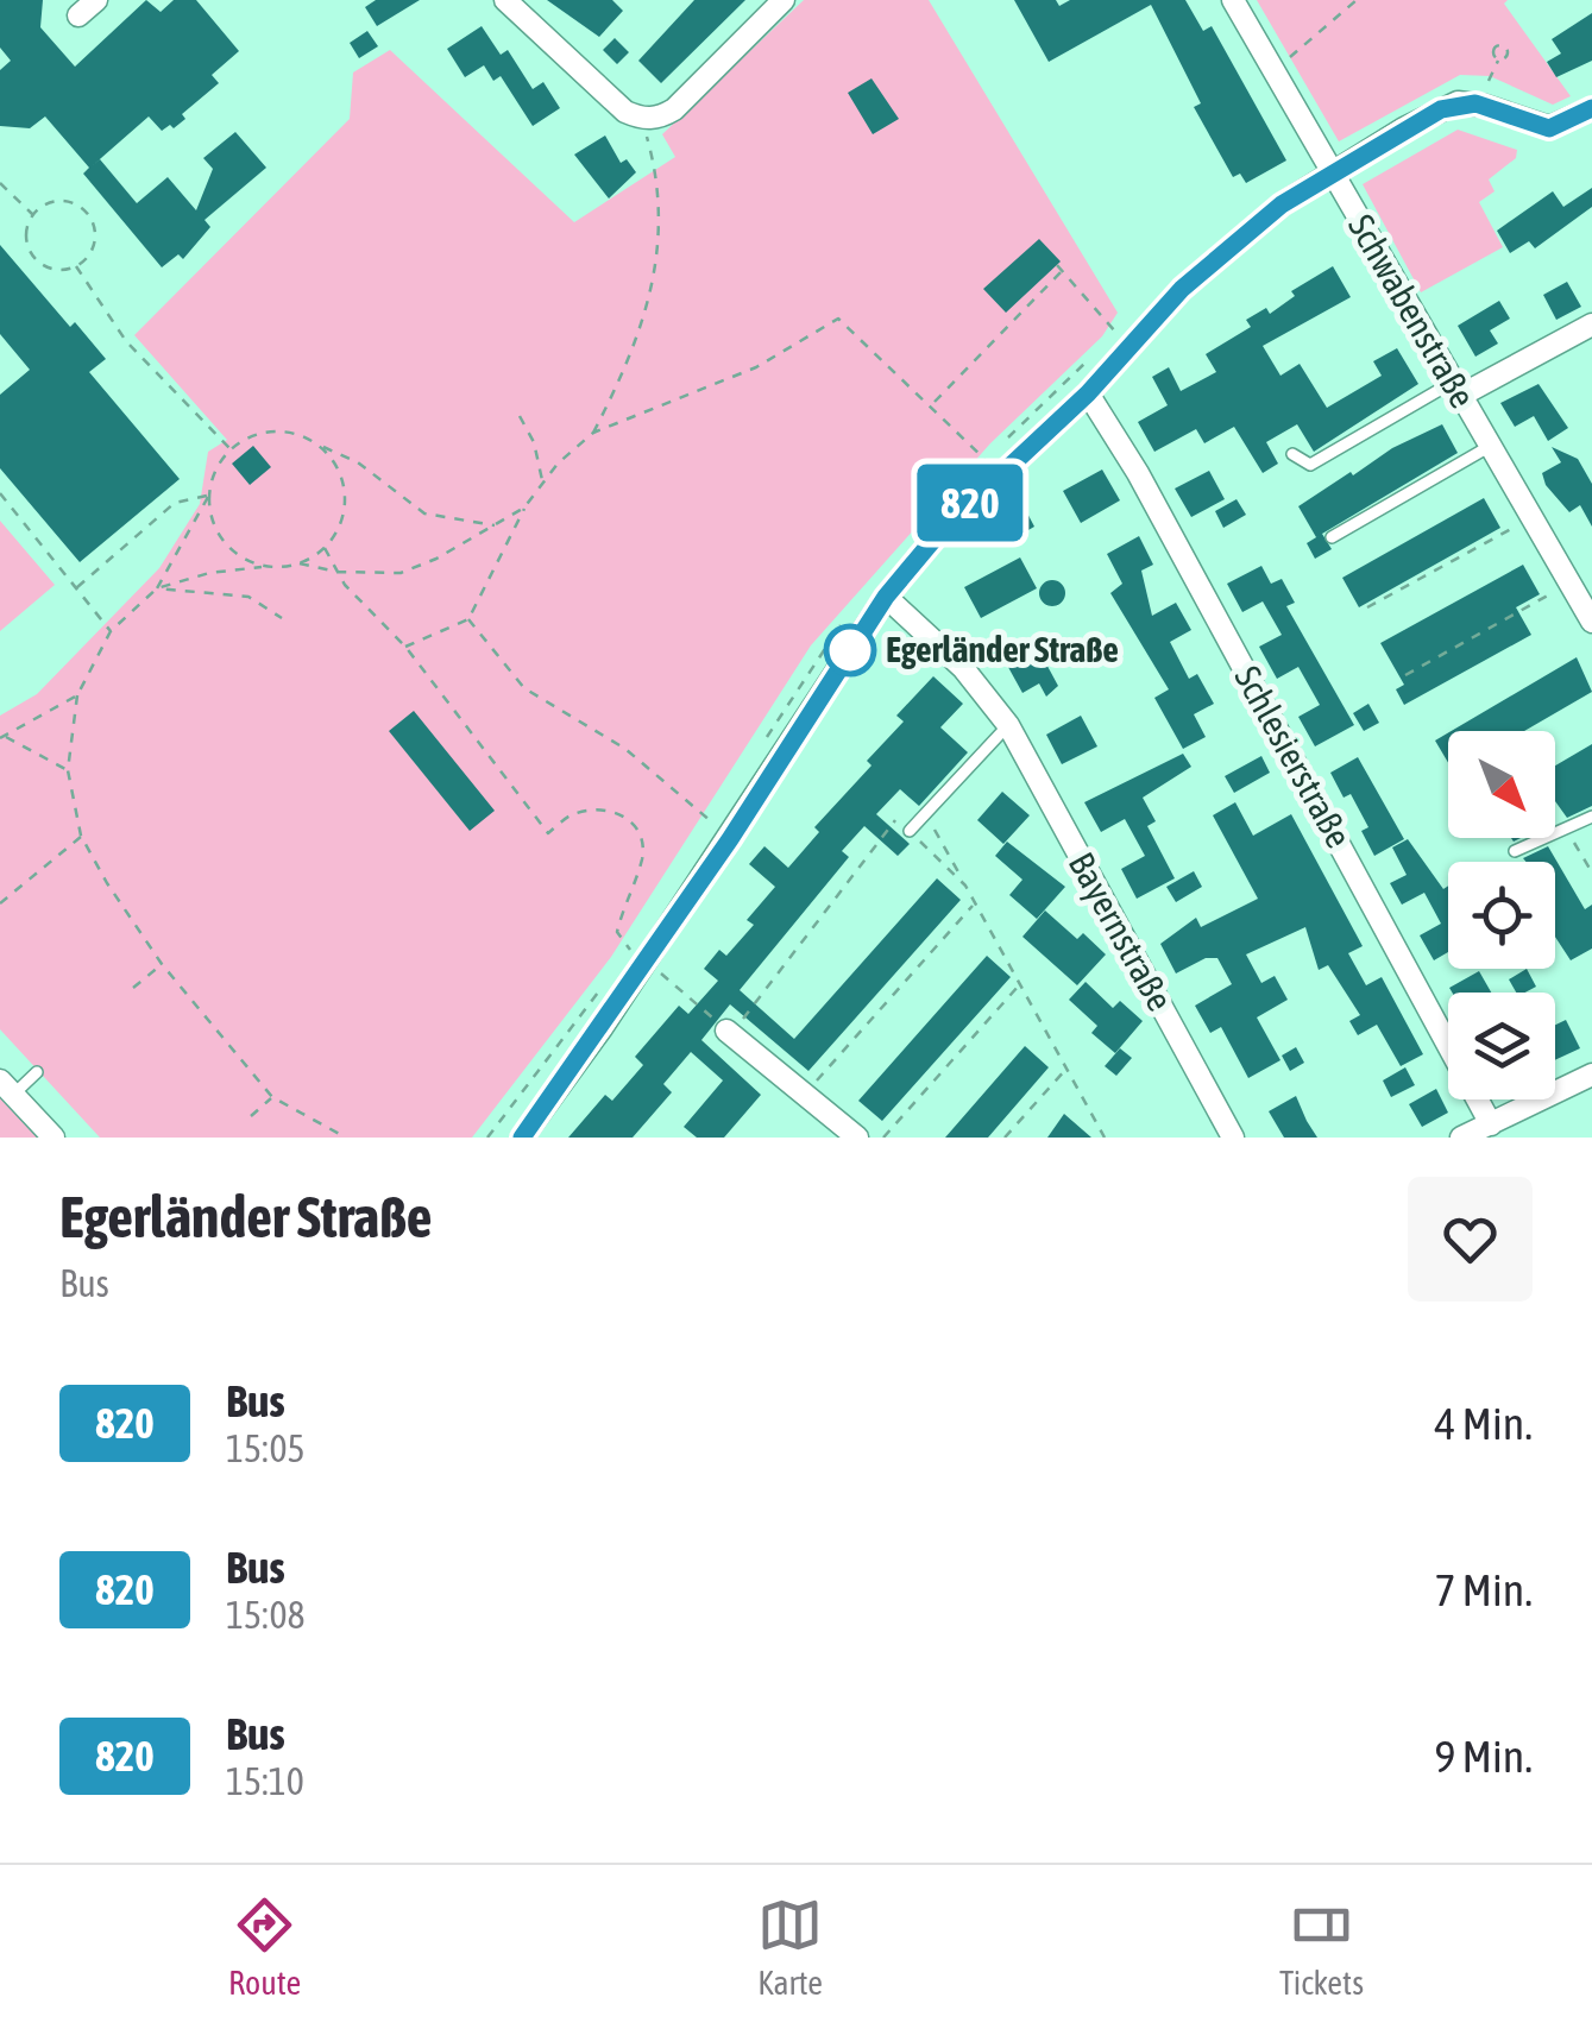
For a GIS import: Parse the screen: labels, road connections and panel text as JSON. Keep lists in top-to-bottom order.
{
  "streets": {
    "street": ["Schwabenstraße", "Schlesierstraße", "Bayernstraße"]
  },
  "places": ["Egerländer Straße"],
  "lines": ["bus line 820"],
  "north": "bottom right",
  "page": {
    "on_map": "820",
    "heading": ["Egerländer Straße", "Bus"],
    "list": [
      {
        "mark": "820",
        "name": "Bus",
        "note": "15:05",
        "value": "4 Min."
      },
      {
        "mark": "820",
        "name": "Bus",
        "note": "15:08",
        "value": "7 Min."
      },
      {
        "mark": "820",
        "name": "Bus",
        "note": "15:10",
        "value": "9 Min."
      }
    ],
    "tabs": ["Route", "Karte", "Tickets"]
  }
}
